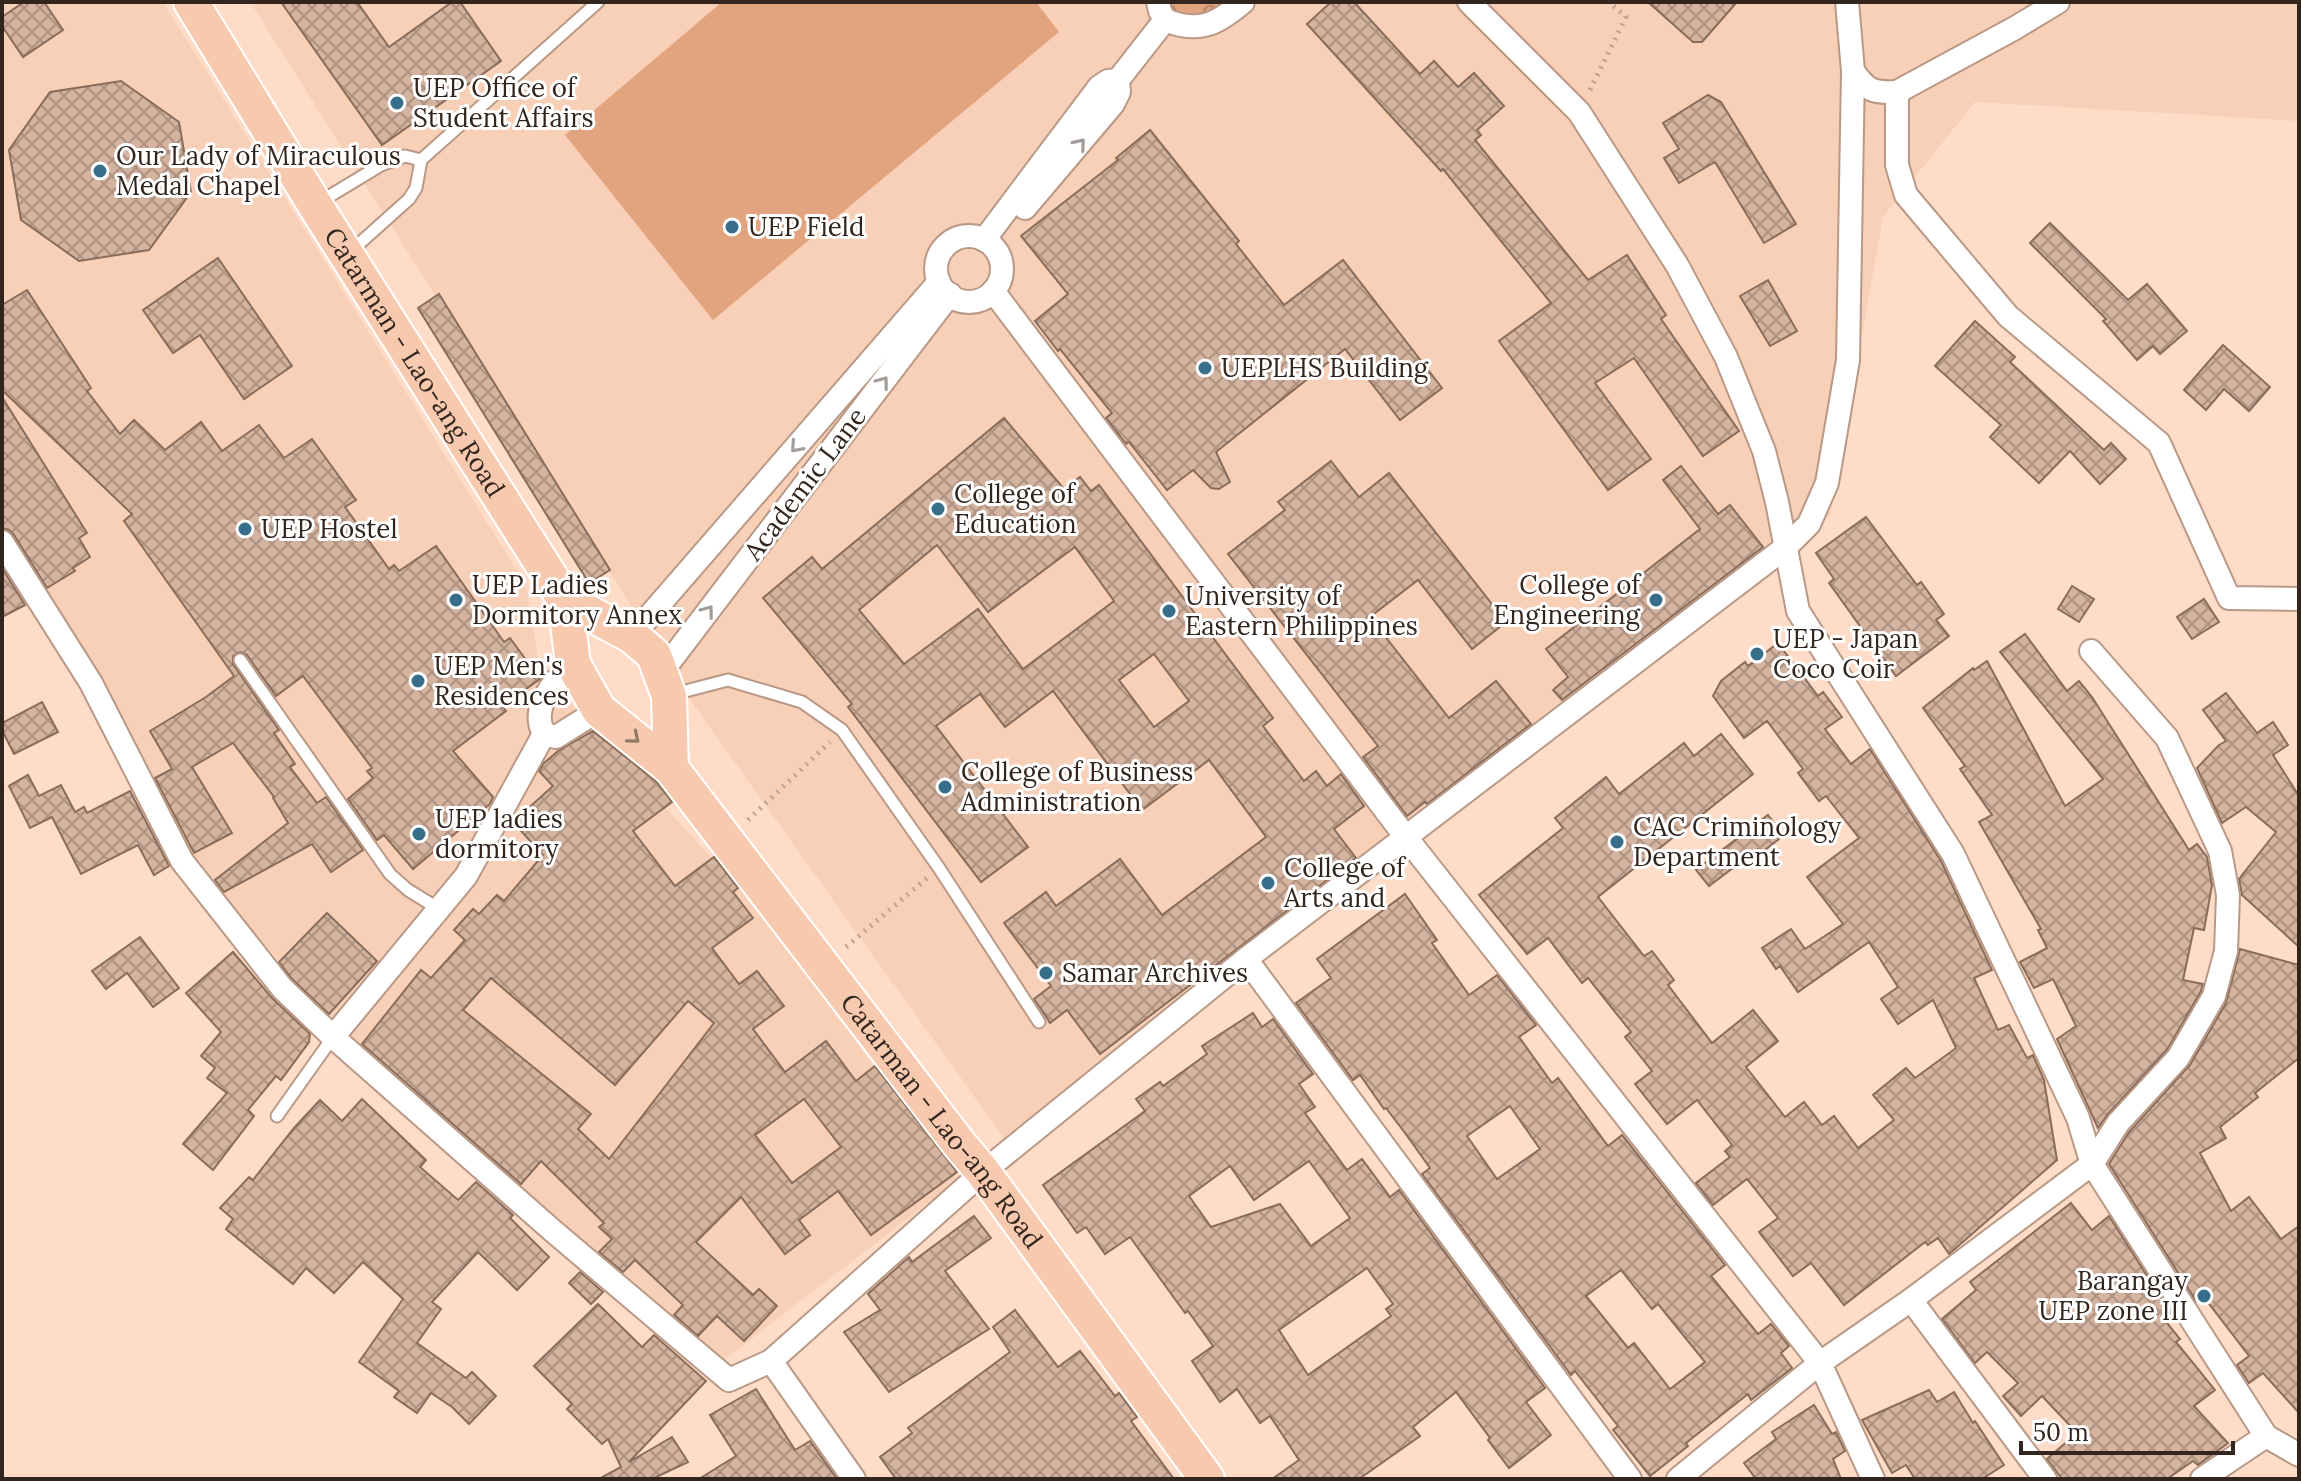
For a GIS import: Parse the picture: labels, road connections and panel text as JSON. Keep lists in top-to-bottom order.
{
  "streets": {
    "main road": ["Catarman - Lao-ang Road"],
    "street": ["Academic Lane"]
  },
  "crossings": [
    ["Catarman - Lao-ang Road", "Academic Lane"]
  ],
  "places": [
    "UEP Office of Student Affairs",
    "Our Lady of Miraculous Medal Chapel",
    "UEP Field",
    "UEPLHS Building",
    "College of Education",
    "UEP Hostel",
    "UEP Ladies Dormitory Annex",
    "College of Engineering",
    "University of Eastern Philippines",
    "UEP - Japan Coco Coir",
    "UEP Men's Residences",
    "College of Business Administration",
    "UEP ladies dormitory",
    "CAC Criminology Department",
    "College of Arts and",
    "Samar Archives",
    "Barangay UEP zone III"
  ],
  "scale_bar": "50 m"
}
